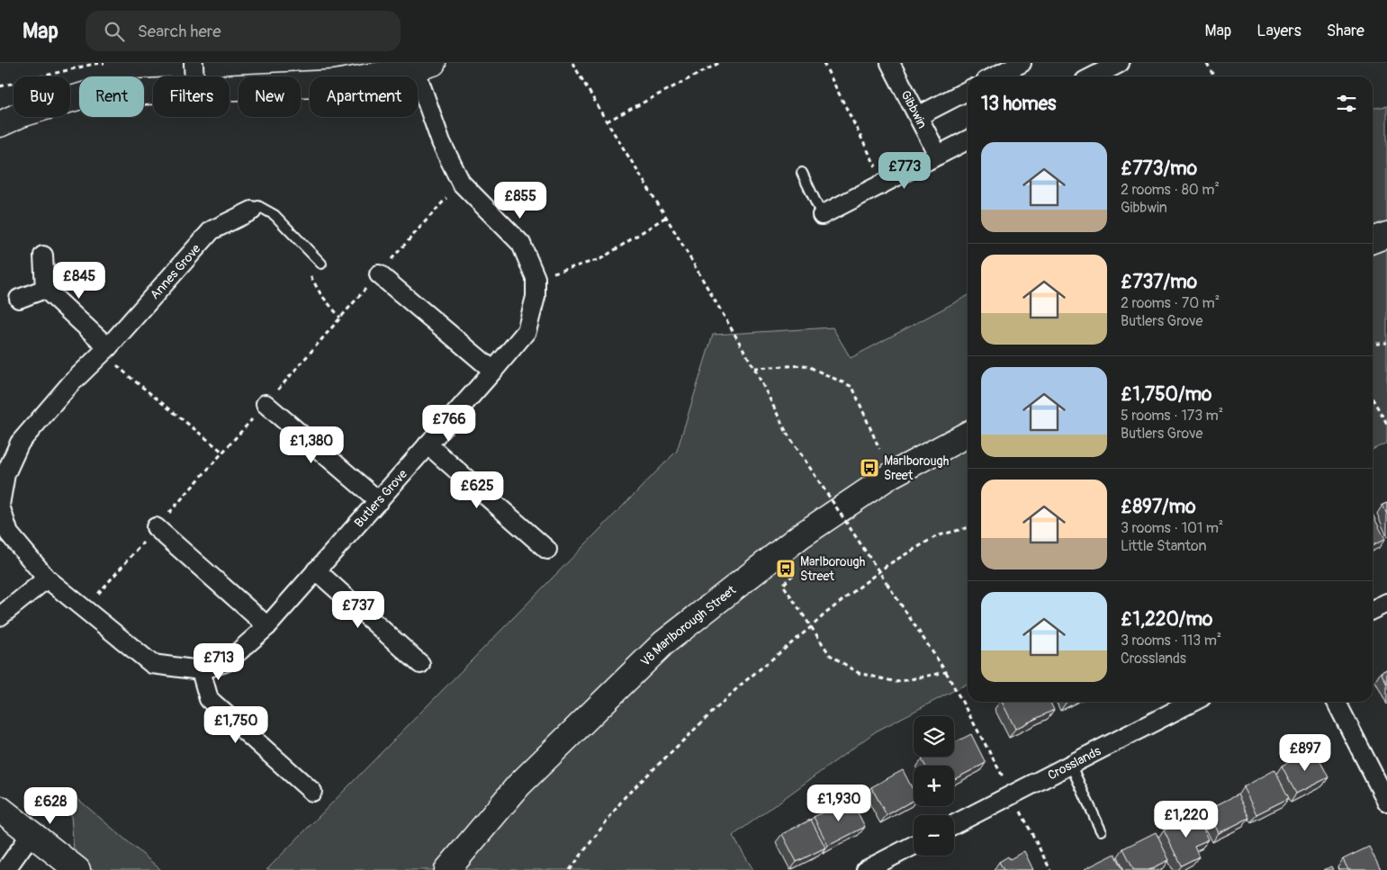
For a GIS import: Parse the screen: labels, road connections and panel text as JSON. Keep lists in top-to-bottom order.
{
  "streets": {
    "street": [
      "Gibbwin",
      "Annes Grove",
      "Butlers Grove",
      "V8 Marlborough Street",
      "Crosslands"
    ]
  },
  "crossings": [
    ["Annes Grove", "Butlers Grove"]
  ],
  "places": {
    "bus stop": ["Marlborough Sreet", "Marlborough Street"]
  },
  "page": {
    "header": "Map",
    "search": "Search here",
    "nav": ["Map", "Layers", "Share"],
    "chip": [
      "Buy",
      "Rent",
      "Filters",
      "New",
      "Apartment"
    ],
    "heading": "13 homes",
    "list": [
      {
        "name": "£773/mo",
        "note": "2 rooms · 80 m² · Gibbwin"
      },
      {
        "name": "£737/mo",
        "note": "2 rooms · 70 m² · Butlers Grove"
      },
      {
        "name": "£1,750/mo",
        "note": "5 rooms · 173 m² · Butlers Grove"
      },
      {
        "name": "£897/mo",
        "note": "3 rooms · 101 m² · Little Stanton"
      },
      {
        "name": "£1,220/mo",
        "note": "3 rooms · 113 m² · Crosslands"
      }
    ],
    "price": [
      "£773",
      "£855",
      "£845",
      "£766",
      "£1,380",
      "£625",
      "£737",
      "£713",
      "£1,750",
      "£897",
      "£1,930",
      "£628",
      "£1,220"
    ],
    "map_buttons": ["+", "−"]
  }
}
